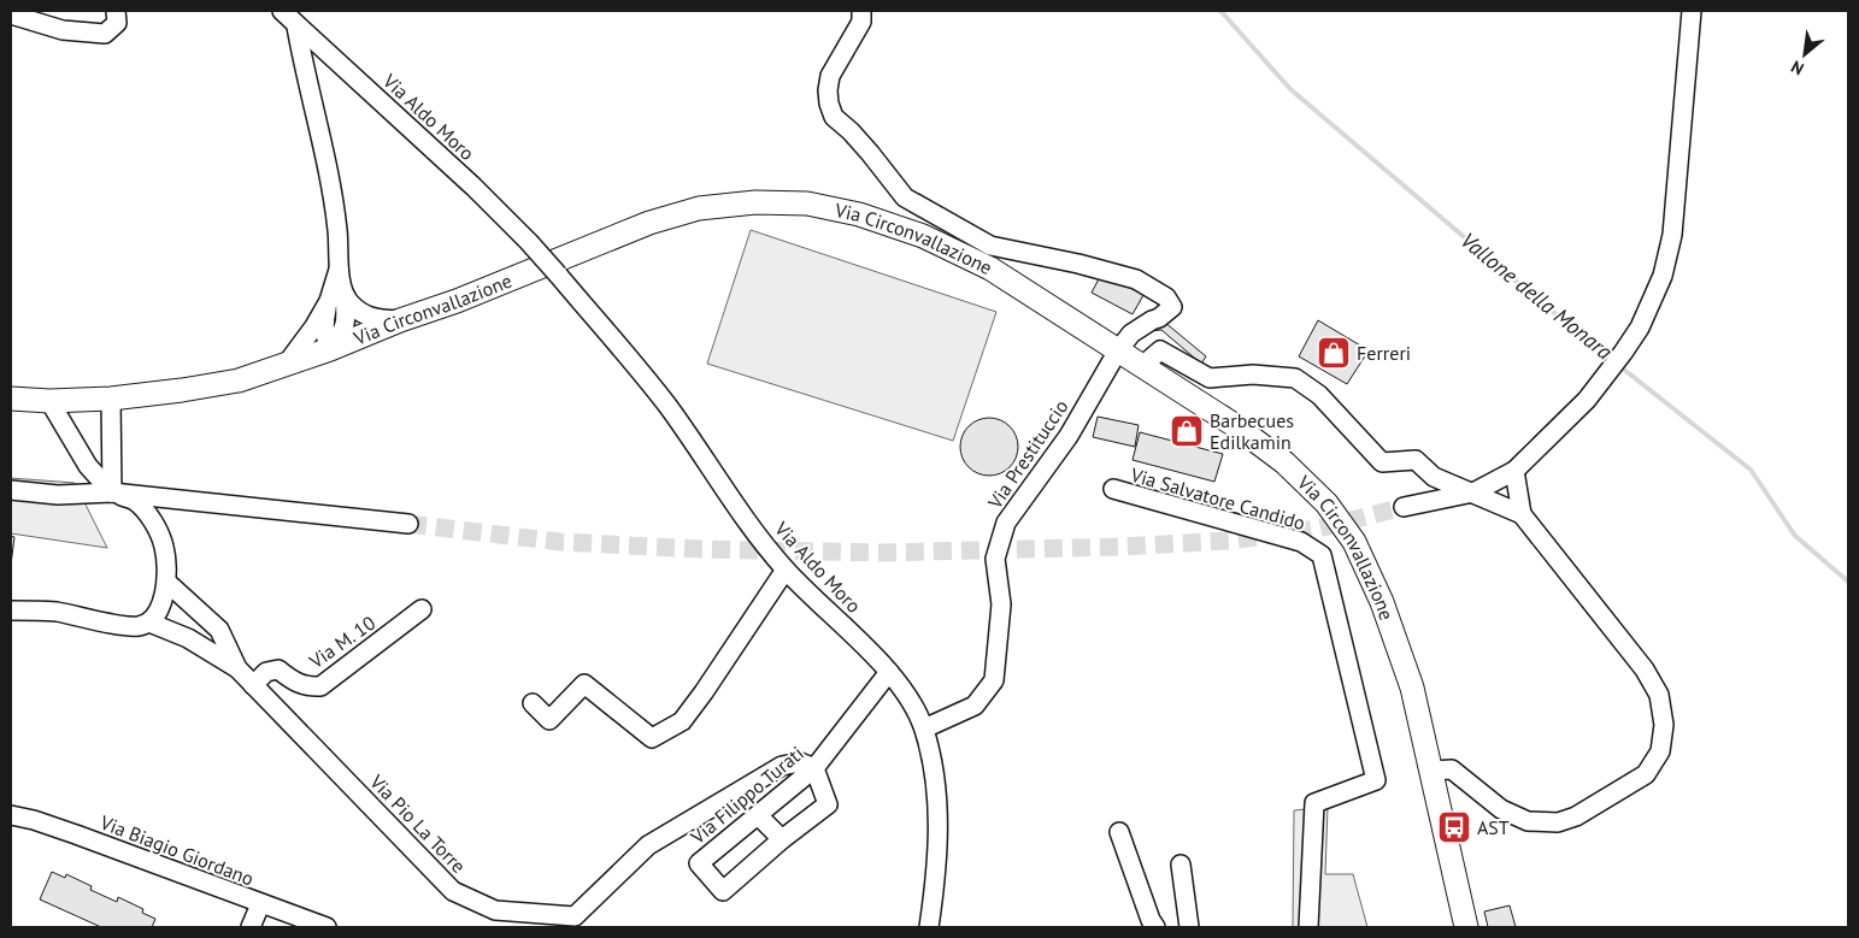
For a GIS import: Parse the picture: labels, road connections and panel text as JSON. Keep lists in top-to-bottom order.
{
  "streets": {
    "main road": ["Via Circonvallazione"],
    "street": [
      "Via Aldo Moro",
      "Via Prestituccio",
      "Via Salvatore Candido",
      "Via M. 10",
      "Via Filippo Turati",
      "Via Pio La Torre",
      "Via Biagio Giordano"
    ]
  },
  "crossings": [
    ["Via Aldo Moro", "Via Prestituccio"],
    ["Via Aldo Moro", "Via Filippo Turati"],
    ["Via Circonvallazione", "Via Prestituccio"],
    ["Via M. 10", "Via Pio La Torre"],
    ["Via Filippo Turati", "Via Pio La Torre"]
  ],
  "water": ["Vallone della Monara"],
  "places": {
    "shop": ["Ferreri", "Barbecues Edilkamin"],
    "bus stop": ["AST"]
  },
  "north": "bottom left"
}
